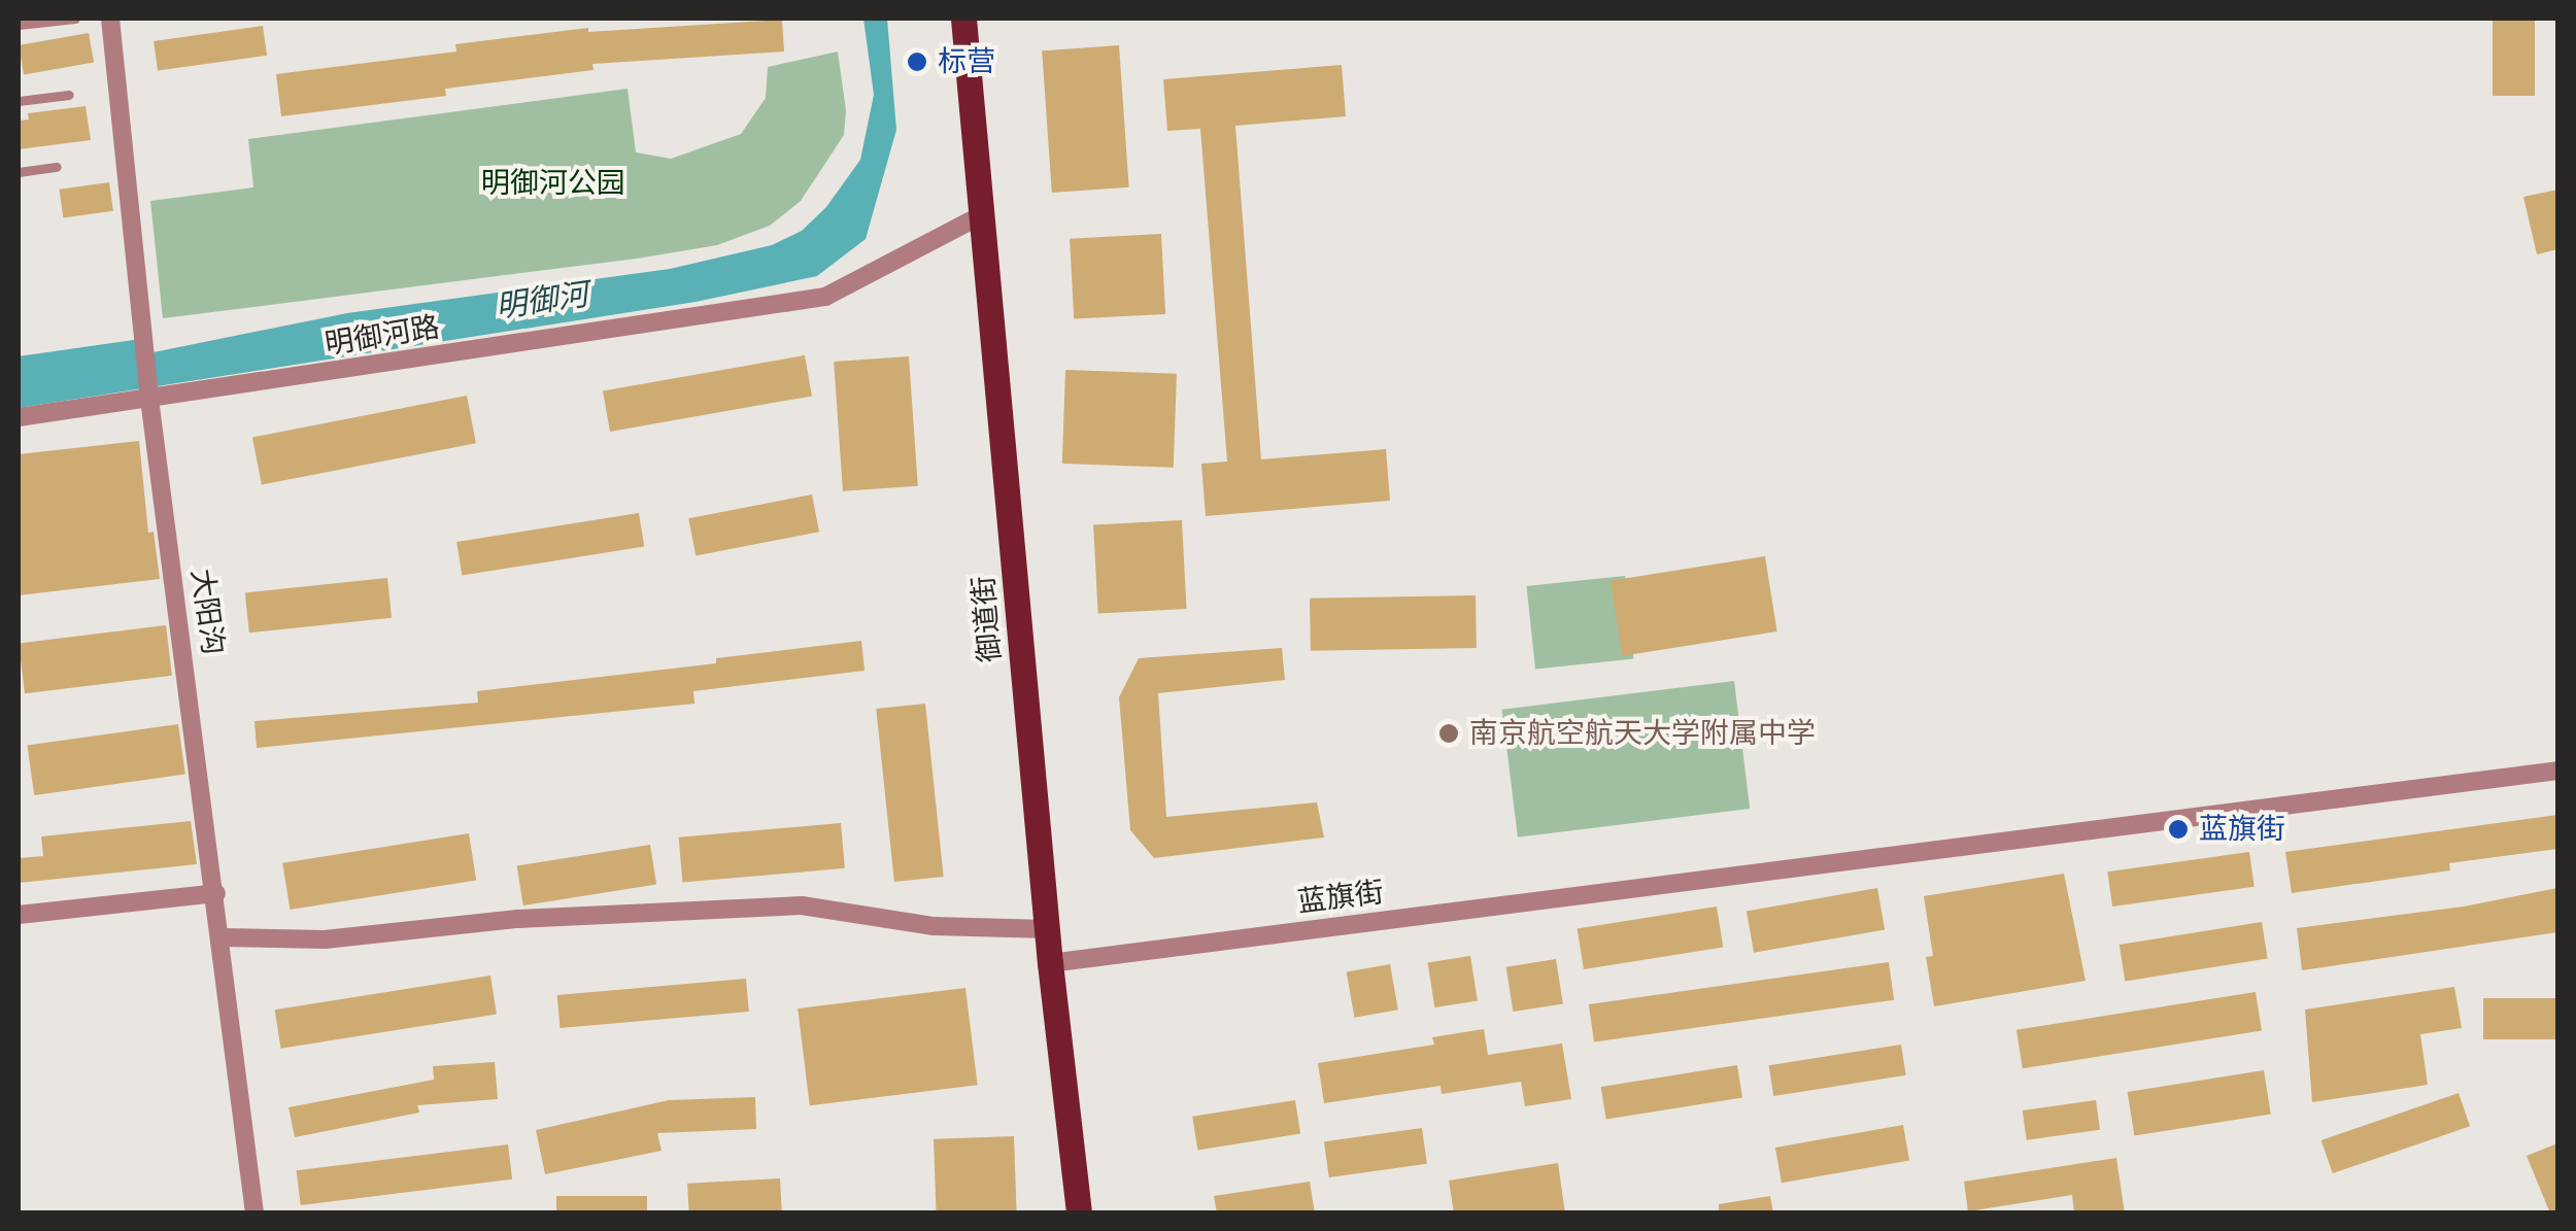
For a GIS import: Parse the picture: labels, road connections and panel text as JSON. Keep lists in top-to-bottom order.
{
  "streets": {
    "main road": ["御道街"],
    "street": ["明御河路", "大阳沟", "蓝旗街"]
  },
  "crossings": [
    ["明御河路", "大阳沟"],
    ["明御河路", "御道街"],
    ["御道街", "蓝旗街"]
  ],
  "water": ["明御河"],
  "parks": ["明御河公园"],
  "places": ["标营", "南京航空航天大学附属中学", "蓝旗街"]
}
